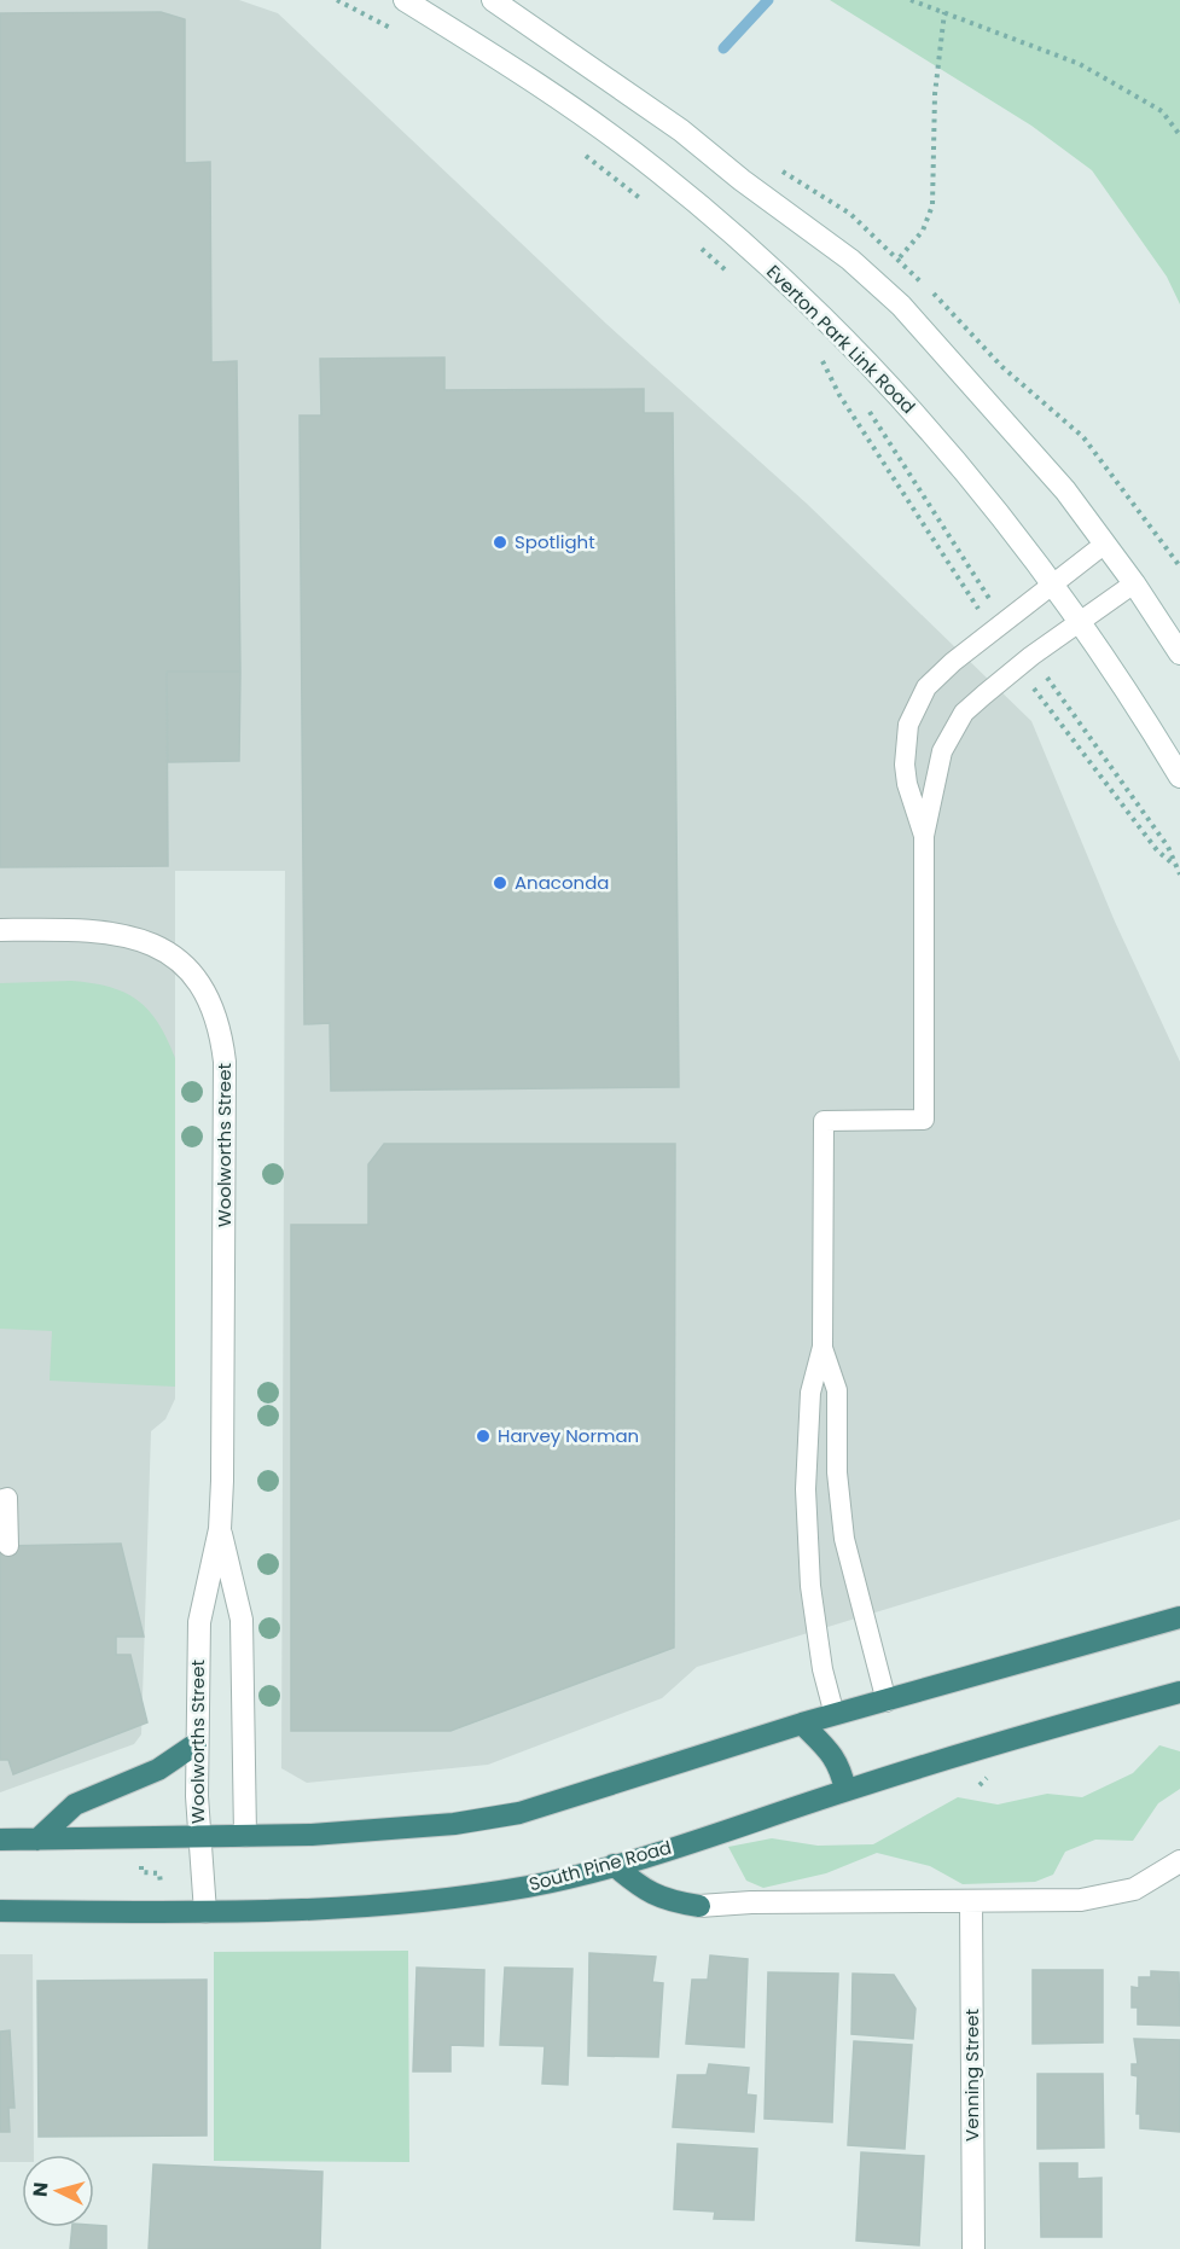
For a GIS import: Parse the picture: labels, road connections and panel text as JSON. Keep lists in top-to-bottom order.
{
  "streets": {
    "highway": ["South Pine Road"],
    "street": ["Everton Park Link Road", "Woolworths Street", "Venning Street"]
  },
  "crossings": [
    ["Woolworths Street", "South Pine Road"]
  ],
  "places": ["Spotlight", "Anaconda", "Harvey Norman"],
  "north": "left"
}
